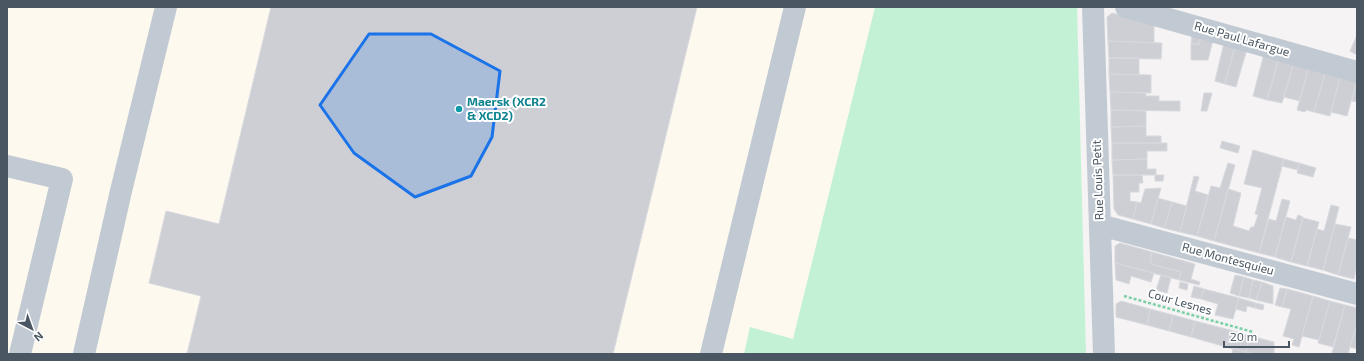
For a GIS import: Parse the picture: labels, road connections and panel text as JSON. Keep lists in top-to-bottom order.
{
  "streets": {
    "street": ["Rue Paul Lafargue", "Rue Louis Petit", "Rue Montesquieu"],
    "path": ["Cour Lesnes"]
  },
  "crossings": [
    ["Rue Louis Petit", "Rue Montesquieu"],
    ["Rue Louis Petit", "Cour Lesnes"]
  ],
  "places": ["Maersk (XCR2 & XCD2)"],
  "scale_bar": "20 m",
  "north": "bottom right"
}
